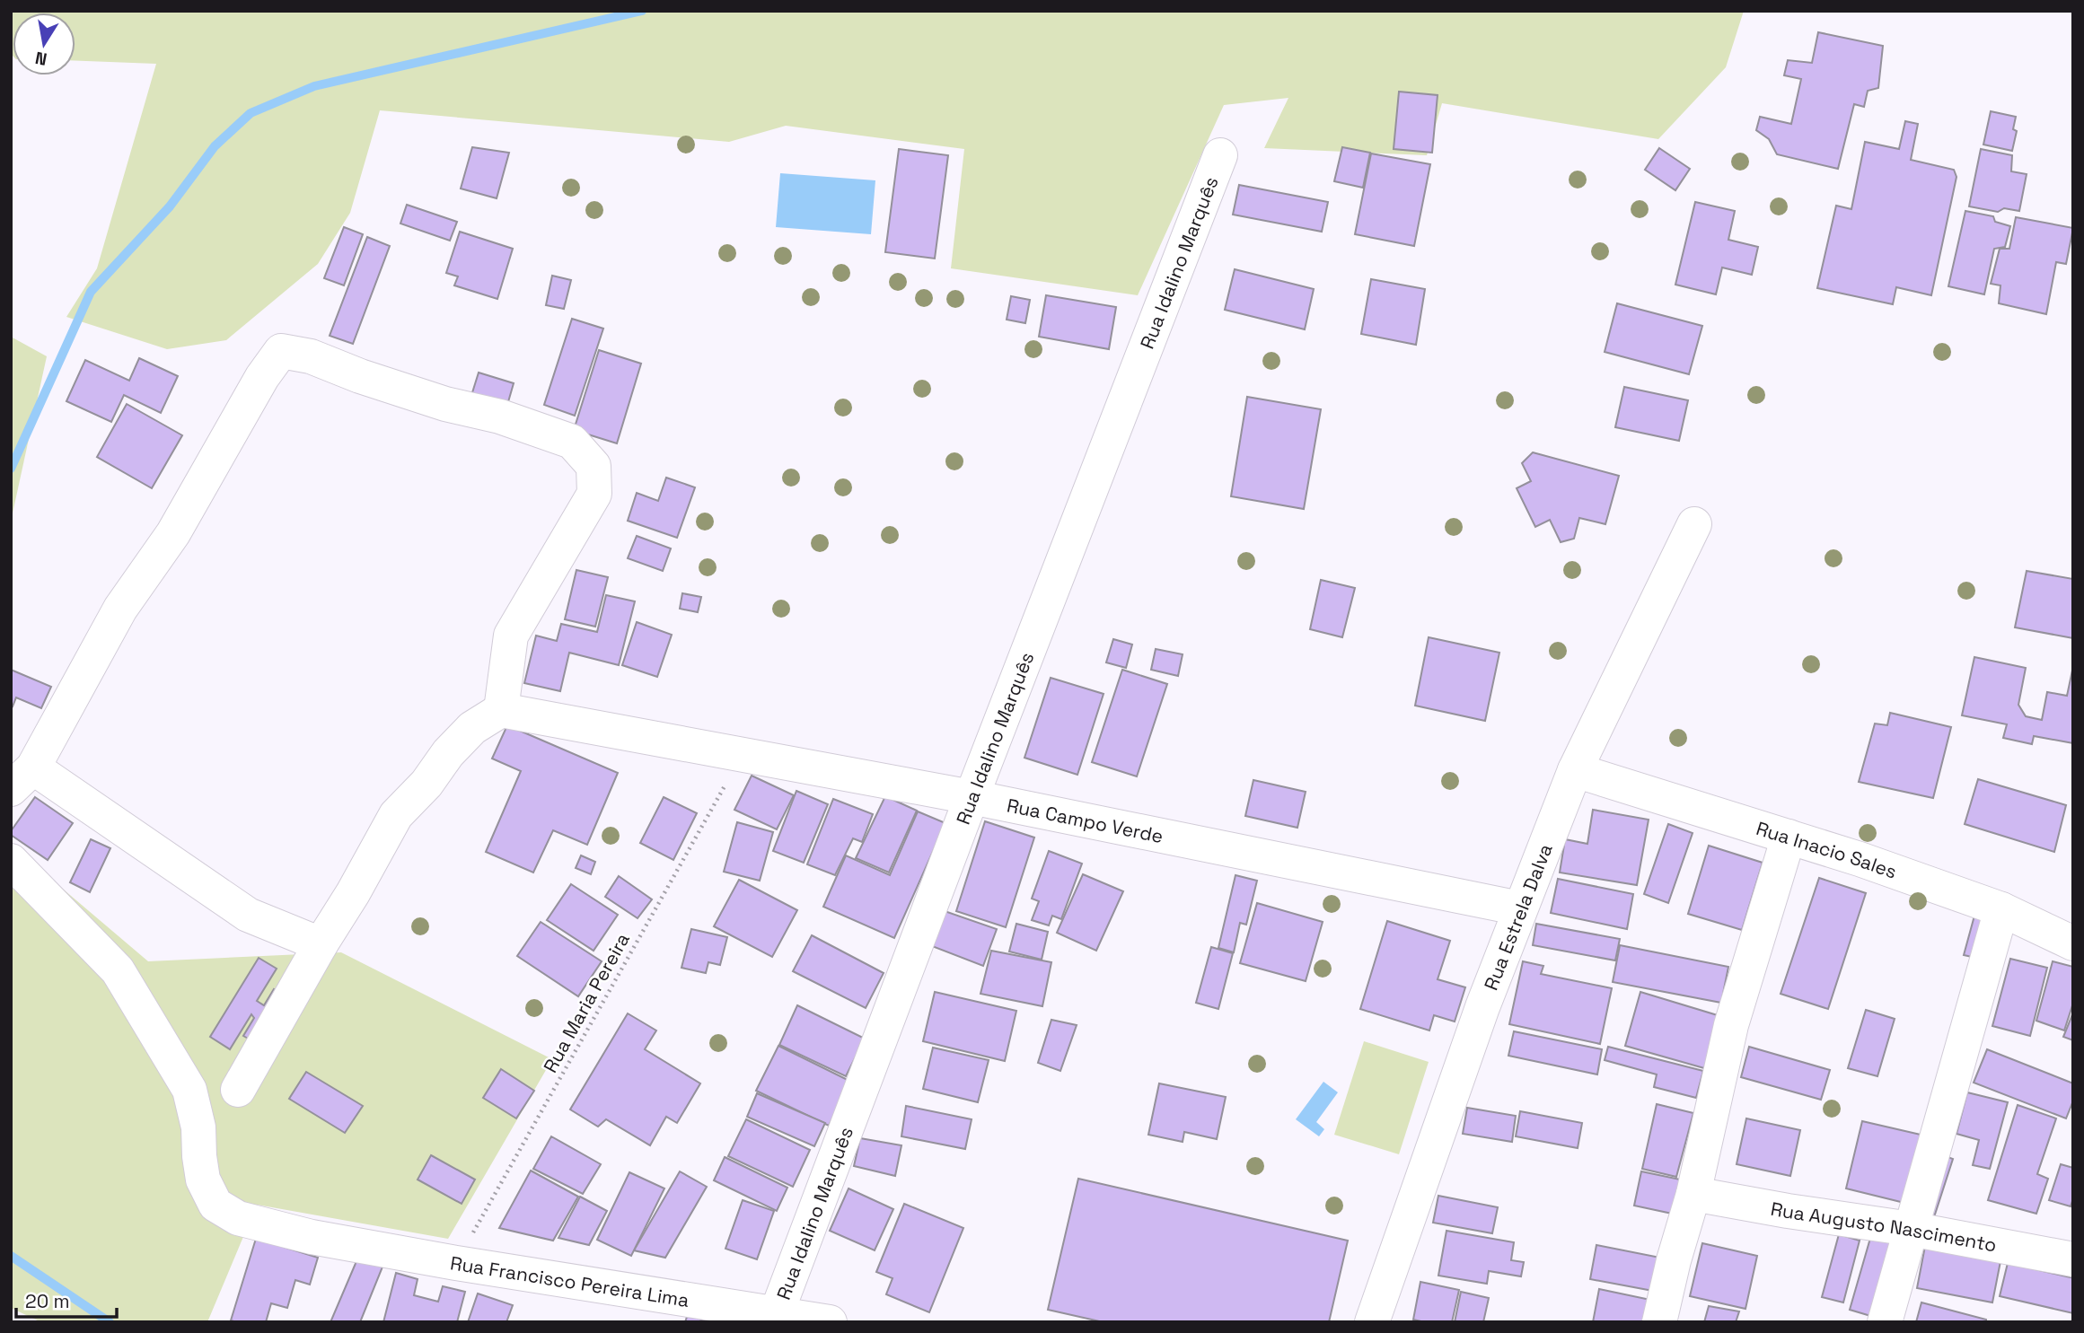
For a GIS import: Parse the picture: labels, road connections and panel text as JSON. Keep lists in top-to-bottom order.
{
  "streets": {
    "street": [
      "Rua Idalino Marquês",
      "Rua Campo Verde",
      "Rua Inacio Sales",
      "Rua Estrela Dalva",
      "Rua Augusto Nascimento",
      "Rua Francisco Pereira Lima"
    ],
    "path": ["Rua Maria Pereira"]
  },
  "crossings": [
    ["Rua Idalino Marquês", "Rua Campo Verde"],
    ["Rua Idalino Marquês", "Rua Francisco Pereira Lima"],
    ["Rua Campo Verde", "Rua Estrela Dalva"],
    ["Rua Campo Verde", "Rua Maria Pereira"],
    ["Rua Inacio Sales", "Rua Estrela Dalva"],
    ["Rua Maria Pereira", "Rua Francisco Pereira Lima"]
  ],
  "scale_bar": "20 m",
  "north": "bottom"
}
